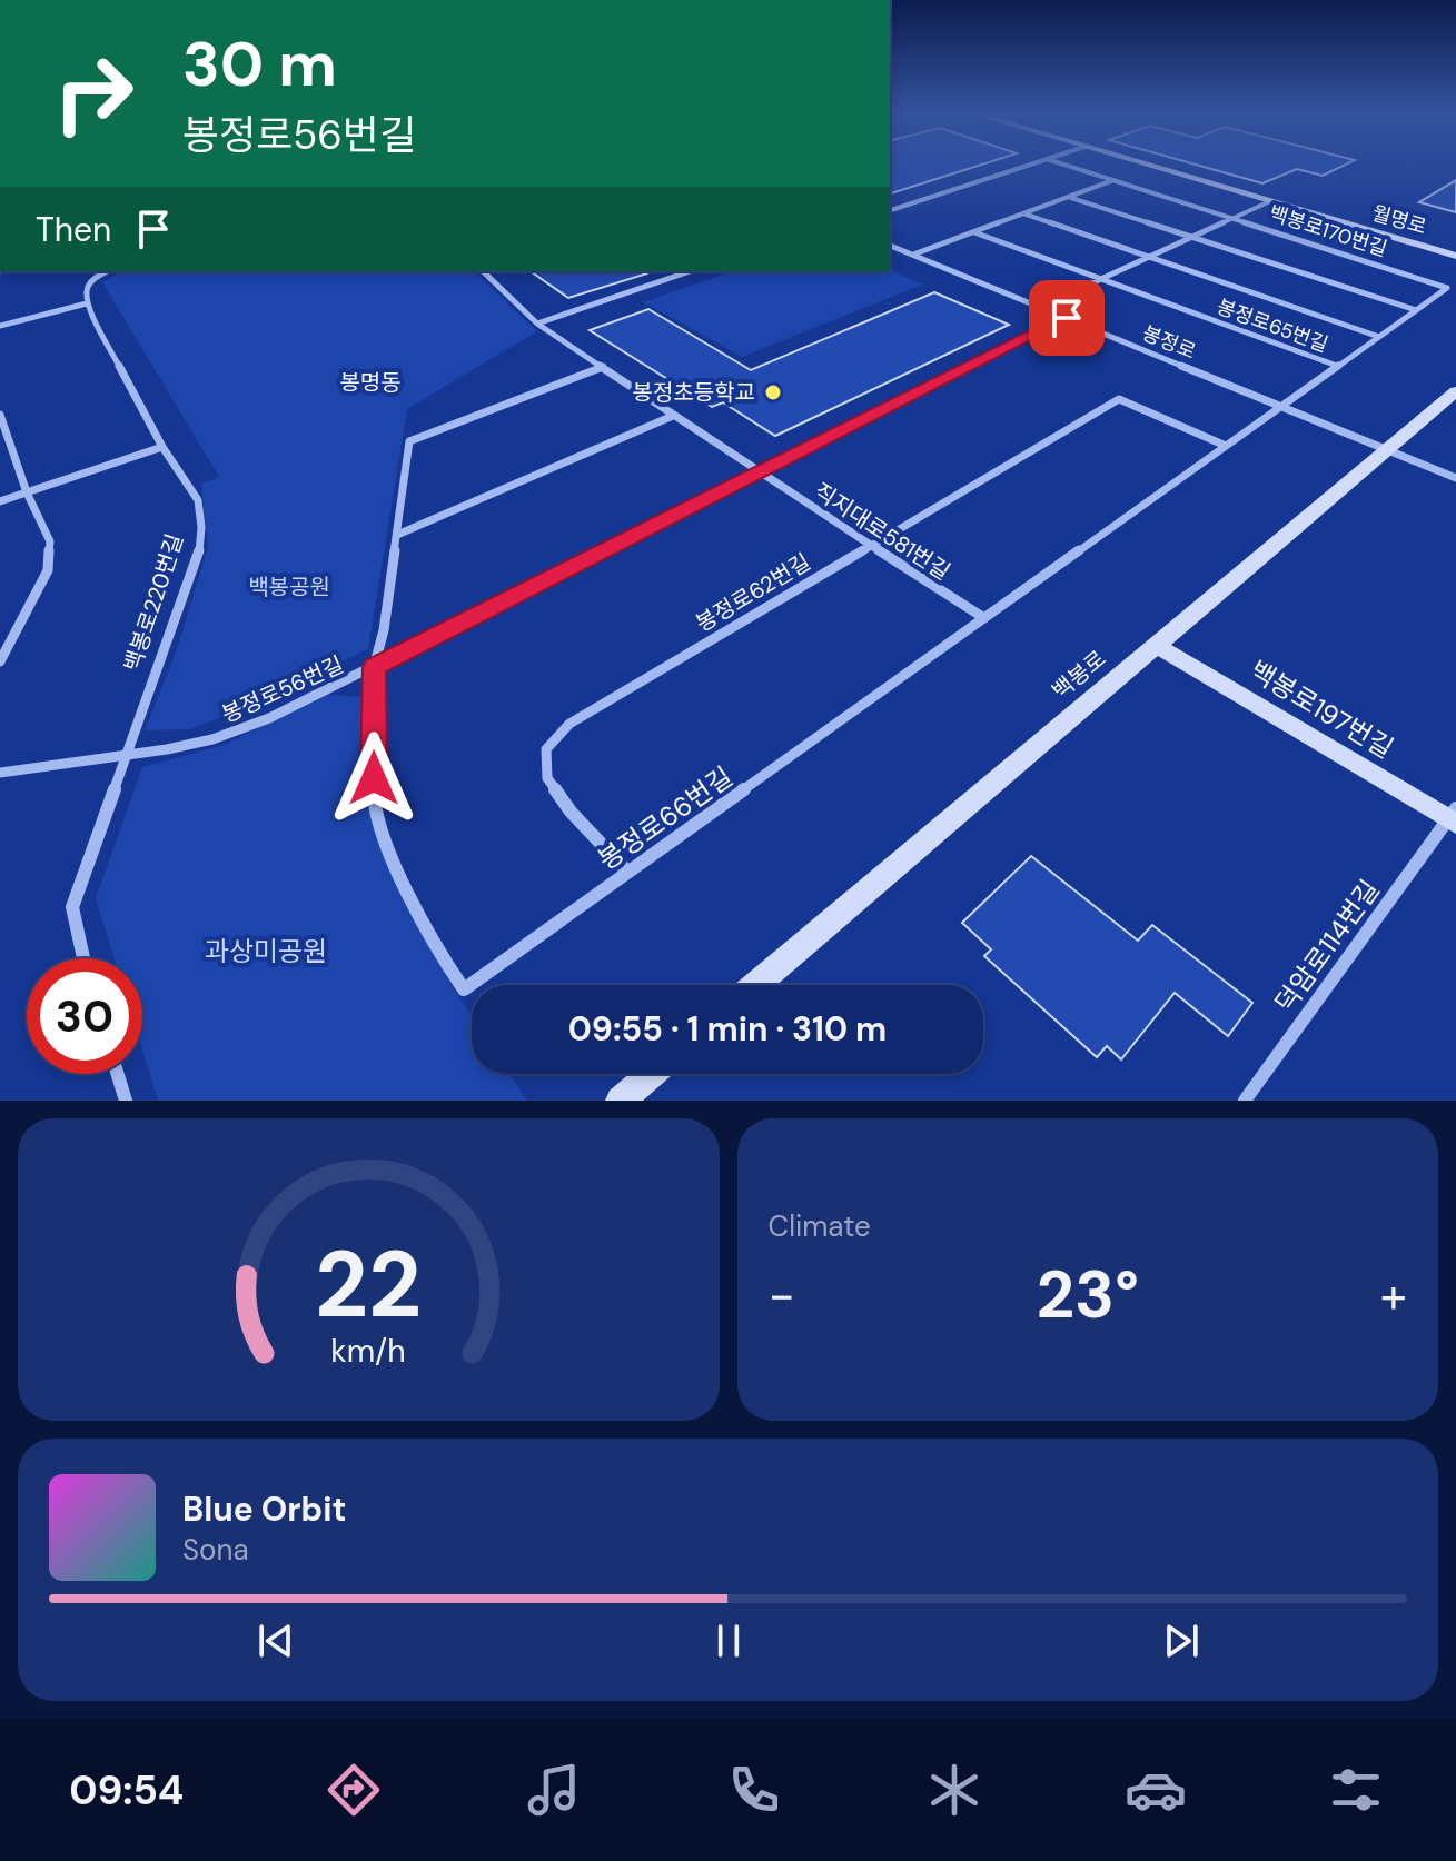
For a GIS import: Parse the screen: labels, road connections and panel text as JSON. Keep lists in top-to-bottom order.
{
  "streets": {
    "street": [
      "월명로",
      "백봉로170번길",
      "봉정로65번길",
      "봉정로",
      "직지대로581번길",
      "봉정로62번길",
      "백봉로220번길",
      "백봉로",
      "봉정로56번길",
      "백봉로197번길",
      "봉정로66번길",
      "덕암로114번길"
    ]
  },
  "crossings": [
    ["백봉로170번길", "봉정로65번길"],
    ["봉정로65번길", "봉정로"],
    ["봉정로65번길", "봉정로66번길"],
    ["봉정로", "백봉로"],
    ["봉정로", "봉정로56번길"],
    ["봉정로", "봉정로66번길"],
    ["직지대로581번길", "봉정로62번길"],
    ["직지대로581번길", "봉정로56번길"],
    ["직지대로581번길", "봉정로66번길"],
    ["봉정로62번길", "봉정로66번길"],
    ["백봉로220번길", "봉정로56번길"],
    ["백봉로", "백봉로197번길"],
    ["봉정로56번길", "봉정로66번길"],
    ["백봉로197번길", "덕암로114번길"]
  ],
  "districts": ["봉명동"],
  "parks": ["백봉공원", "과상미공원"],
  "places": ["봉정초등학교"],
  "page": {
    "turn": ["30 m", "봉정로56번길"],
    "then": "Then",
    "limit": "30",
    "trip": "09:55 · 1 min · 310 m",
    "tile": "Climate",
    "heat": ["−", "23°", "+"],
    "song": ["Blue Orbit", "Sona"],
    "tabs": "09:54",
    "gauge": ["22", "km/h"]
  }
}
